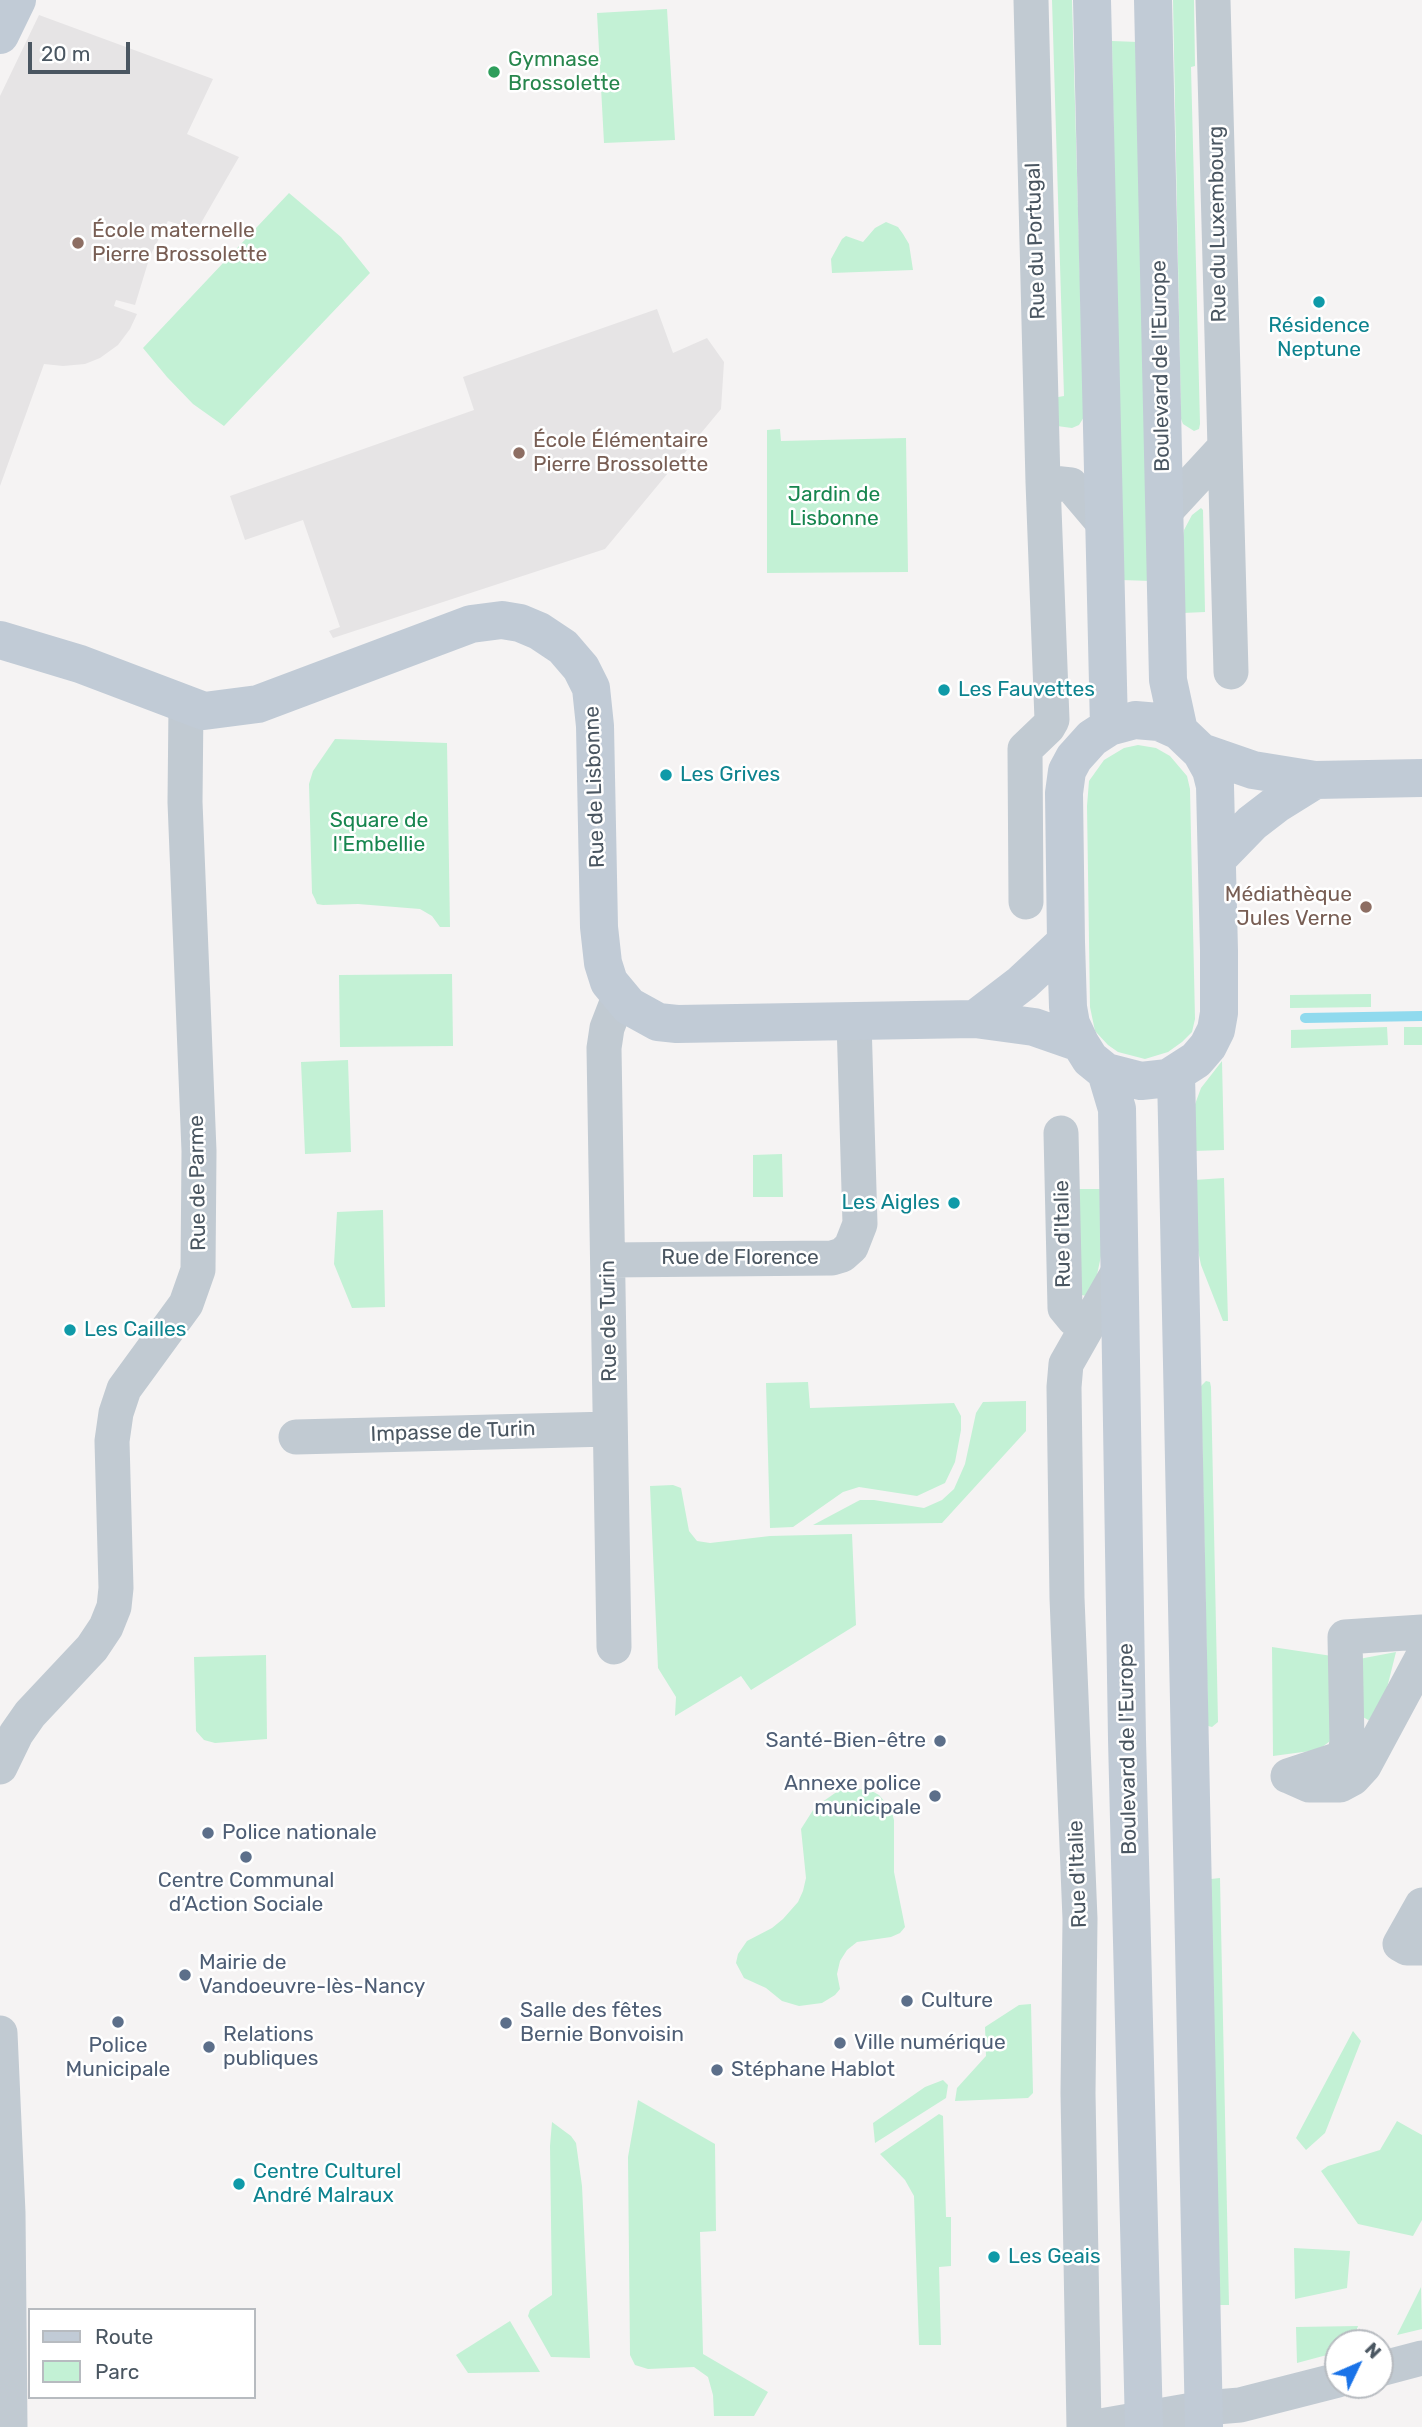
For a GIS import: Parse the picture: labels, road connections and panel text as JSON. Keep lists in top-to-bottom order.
{
  "streets": {
    "main road": ["Boulevard de l'Europe", "Rue de Lisbonne"],
    "street": [
      "Rue du Luxembourg",
      "Rue du Portugal",
      "Rue de Parme",
      "Rue d'Italie",
      "Rue de Florence",
      "Rue de Turin",
      "Impasse de Turin"
    ]
  },
  "crossings": [
    ["Boulevard de l'Europe", "Rue de Lisbonne"],
    ["Boulevard de l'Europe", "Rue d'Italie"],
    ["Rue de Lisbonne", "Rue de Parme"],
    ["Rue de Lisbonne", "Rue de Florence"],
    ["Rue de Lisbonne", "Rue de Turin"],
    ["Rue de Florence", "Rue de Turin"],
    ["Rue de Turin", "Impasse de Turin"]
  ],
  "parks": ["Jardin de Lisbonne", "Square de l'Embellie"],
  "places": [
    "Gymnase Brossolette",
    "École maternelle Pierre Brossolette",
    "Résidence Neptune",
    "École Élémentaire Pierre Brossolette",
    "Les Fauvettes",
    "Les Grives",
    "Médiathèque Jules Verne",
    "Les Aigles",
    "Les Cailles",
    "Santé-Bien-être",
    "Annexe police municipale",
    "Police nationale",
    "Centre Communal d’Action Sociale",
    "Mairie de Vandoeuvre-lès-Nancy",
    "Culture",
    "Police Municipale",
    "Salle des fêtes Bernie Bonvoisin",
    "Ville numérique",
    "Relations publiques",
    "Stéphane Hablot",
    "Centre Culturel André Malraux",
    "Les Geais"
  ],
  "legend": ["Route", "Parc"],
  "scale_bar": "20 m",
  "north": "top right"
}
